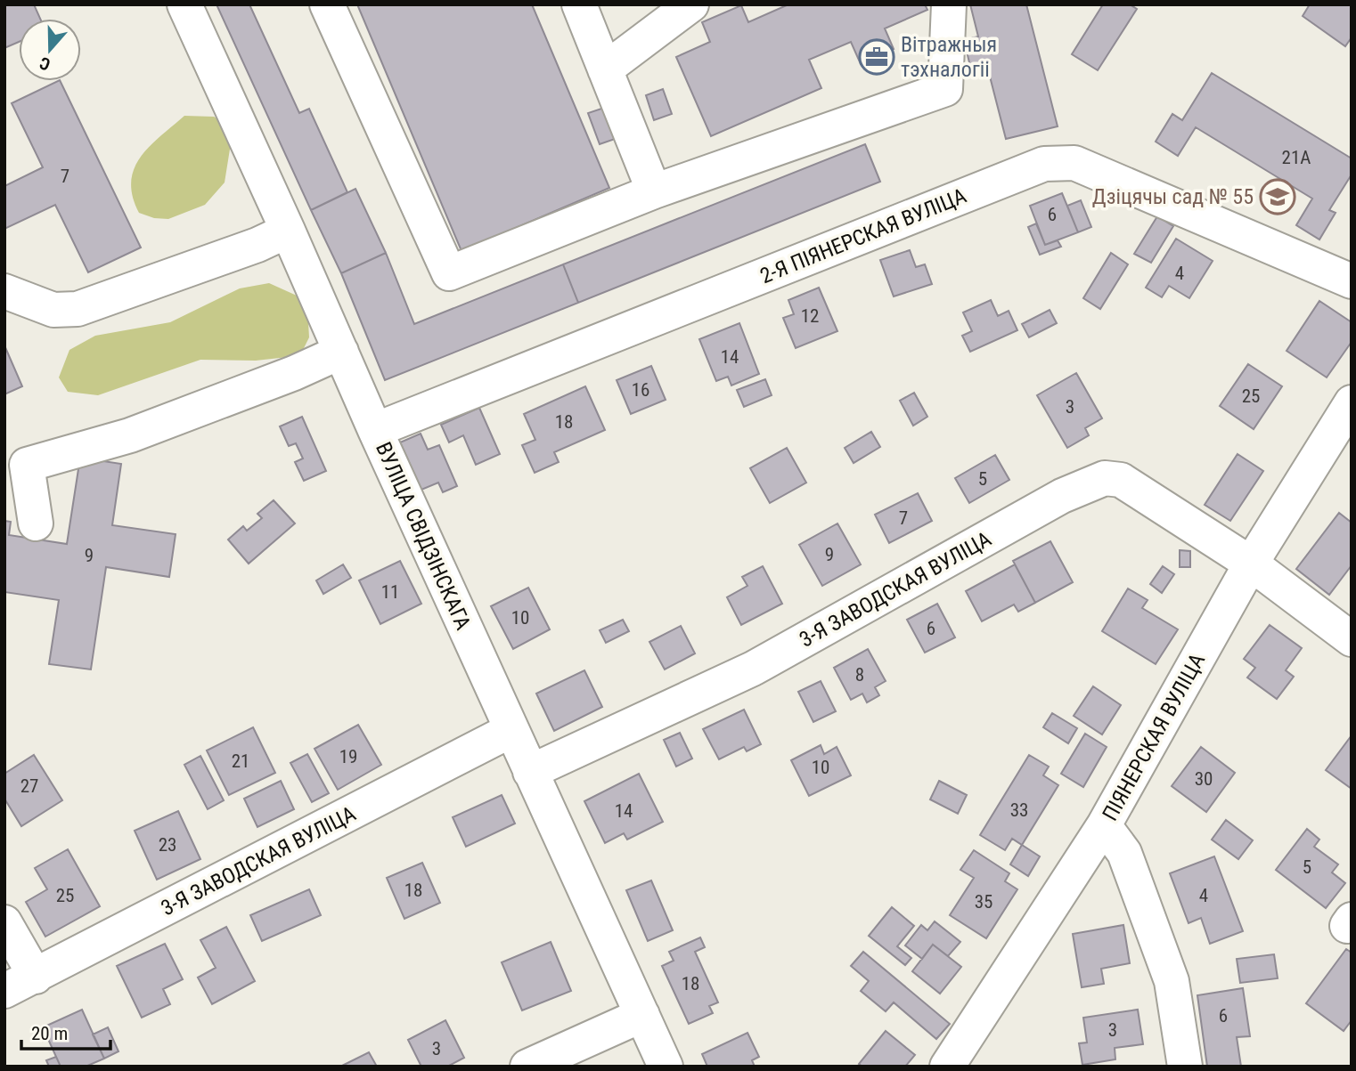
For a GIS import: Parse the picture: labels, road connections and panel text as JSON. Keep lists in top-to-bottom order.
{
  "streets": {
    "street": [
      "2-Я ПІЯНЕРСКАЯ ВУЛІЦА",
      "ВУЛІЦА СВІДЗІНСКАГА",
      "3-Я ЗАВОДСКАЯ ВУЛІЦА",
      "ПІЯНЕРСКАЯ ВУЛІЦА"
    ]
  },
  "crossings": [
    ["2-Я ПІЯНЕРСКАЯ ВУЛІЦА", "ВУЛІЦА СВІДЗІНСКАГА"],
    ["ВУЛІЦА СВІДЗІНСКАГА", "3-Я ЗАВОДСКАЯ ВУЛІЦА"],
    ["3-Я ЗАВОДСКАЯ ВУЛІЦА", "ПІЯНЕРСКАЯ ВУЛІЦА"]
  ],
  "places": {
    "office": ["Вітражныя тэхналогіі"],
    "school or university": ["Дзіцячы сад № 55"]
  },
  "house_numbers": [
    "21А",
    "7",
    "6",
    "4",
    "12",
    "14",
    "16",
    "25",
    "3",
    "18",
    "5",
    "7",
    "9",
    "9",
    "11",
    "10",
    "6",
    "8",
    "19",
    "21",
    "10",
    "30",
    "27",
    "33",
    "14",
    "23",
    "5",
    "18",
    "25",
    "4",
    "35",
    "18",
    "6",
    "3",
    "3"
  ],
  "scale_bar": "20 m",
  "north": "bottom"
}
